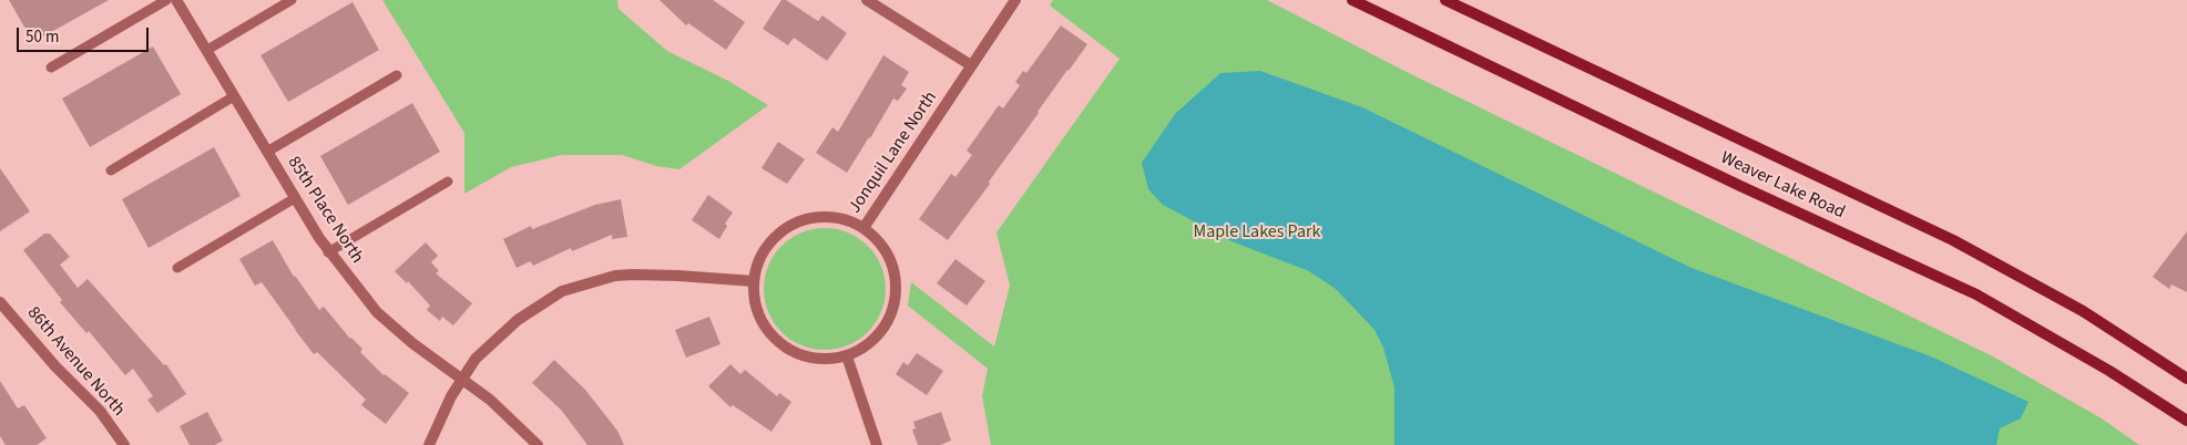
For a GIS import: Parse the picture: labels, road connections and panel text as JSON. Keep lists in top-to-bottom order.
{
  "streets": {
    "main road": ["Weaver Lake Road"],
    "street": ["Jonquil Lane North", "85th Place North", "86th Avenue North"]
  },
  "parks": ["Maple Lakes Park"],
  "scale_bar": "50 m"
}
